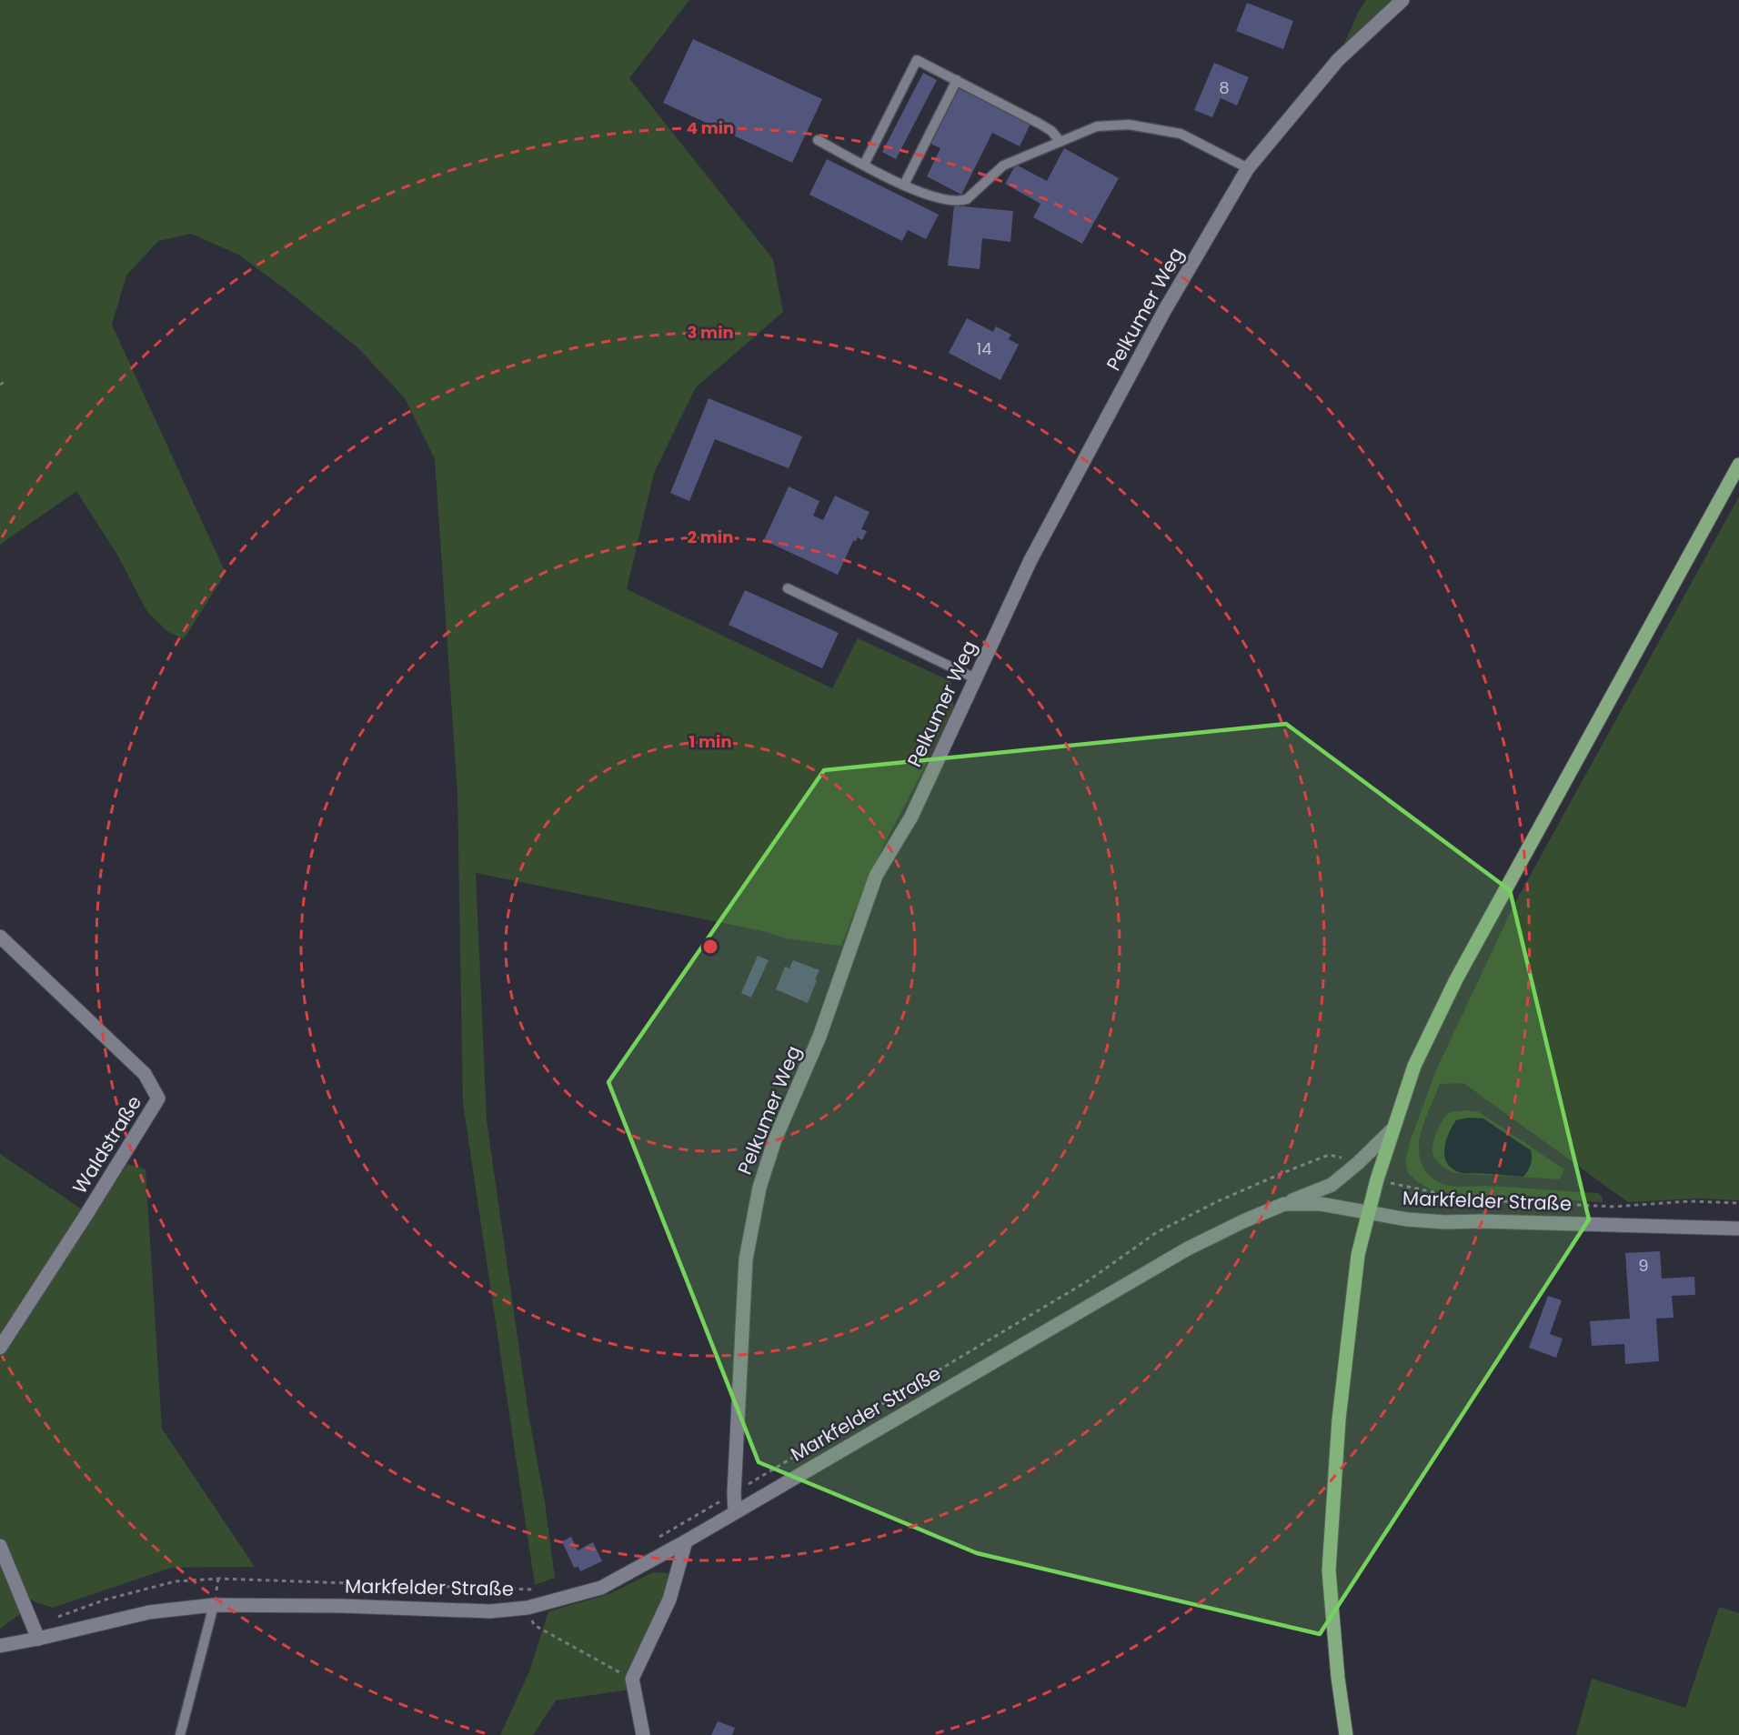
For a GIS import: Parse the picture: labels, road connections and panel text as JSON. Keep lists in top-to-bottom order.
{
  "streets": {
    "street": ["Pelkumer Weg", "Waldstraße", "Markfelder Straße"]
  },
  "crossings": [
    ["Pelkumer Weg", "Markfelder Straße"]
  ],
  "house_numbers": ["8", "14", "9"],
  "rings": [
    "4 min",
    "3 min",
    "2 min",
    "1 min"
  ]
}
